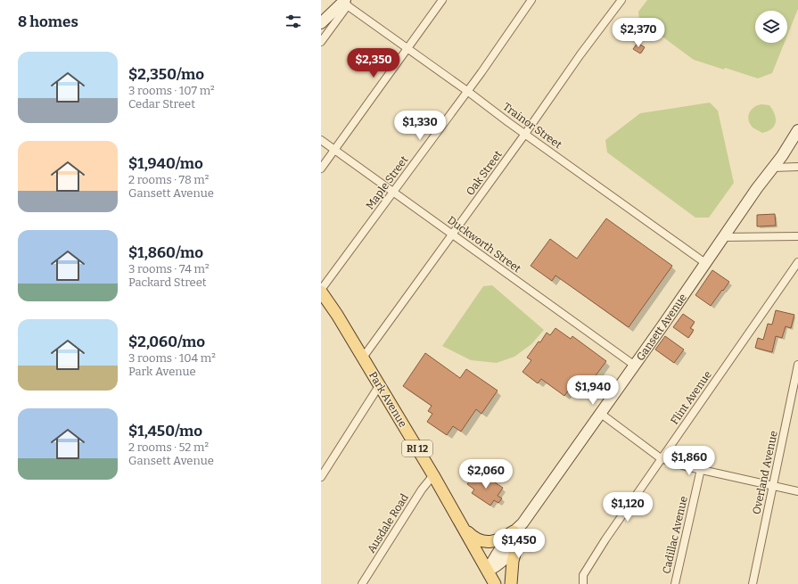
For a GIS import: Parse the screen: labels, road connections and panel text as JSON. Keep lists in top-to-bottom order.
{
  "streets": {
    "main road": ["Gansett Avenue", "Park Avenue", "RI 12"],
    "street": [
      "Trainor Street",
      "Oak Street",
      "Maple Street",
      "Duckworth Street",
      "Flint Avenue",
      "Overland Avenue",
      "Ausdale Road",
      "Cadillac Avenue"
    ]
  },
  "crossings": [
    ["Trainor Street", "Oak Street"],
    ["Trainor Street", "Maple Street"],
    ["Trainor Street", "Gansett Avenue"],
    ["Oak Street", "Duckworth Street"],
    ["Oak Street", "Park Avenue"],
    ["Maple Street", "Duckworth Street"],
    ["Maple Street", "Park Avenue"],
    ["Duckworth Street", "Gansett Avenue"],
    ["Gansett Avenue", "Park Avenue"],
    ["Park Avenue", "Ausdale Road"]
  ],
  "page": {
    "heading": "8 homes",
    "price": [
      "$2,370",
      "$2,350",
      "$1,330",
      "$1,940",
      "$1,860",
      "$2,060",
      "$1,120",
      "$1,450"
    ],
    "list": [
      {
        "name": "$2,350/mo",
        "note": "3 rooms · 107 m² · Cedar Street"
      },
      {
        "name": "$1,940/mo",
        "note": "2 rooms · 78 m² · Gansett Avenue"
      },
      {
        "name": "$1,860/mo",
        "note": "3 rooms · 74 m² · Packard Street"
      },
      {
        "name": "$2,060/mo",
        "note": "3 rooms · 104 m² · Park Avenue"
      },
      {
        "name": "$1,450/mo",
        "note": "2 rooms · 52 m² · Gansett Avenue"
      }
    ]
  }
}
